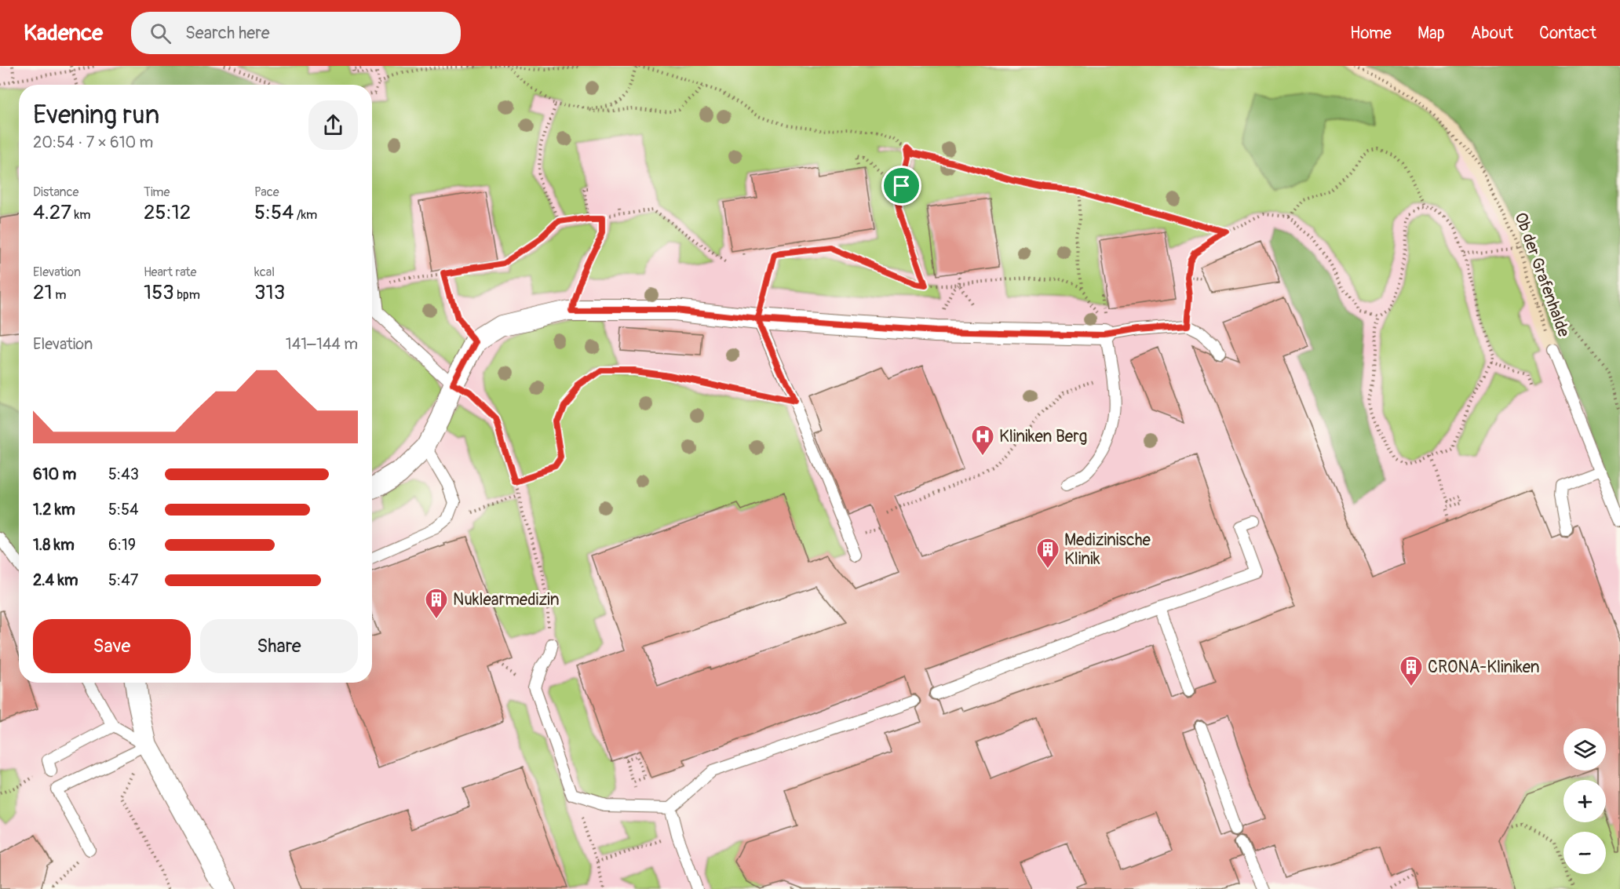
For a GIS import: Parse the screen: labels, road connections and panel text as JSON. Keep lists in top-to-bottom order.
{
  "streets": {
    "lane": ["Ob der Grafenhalde"]
  },
  "places": {
    "hospital": ["Kliniken Berg"],
    "building": ["Medizinische Klinik", "Nuklearmedizin", "CRONA-Kliniken"]
  },
  "page": {
    "header": "Kadence",
    "search": "Search here",
    "nav": [
      "Home",
      "Map",
      "About",
      "Contact"
    ],
    "heading": ["Evening run", "20:54 · 7 × 610 m"],
    "stats": [
      ["Distance", "4.27 km"],
      ["Time", "25:12"],
      ["Pace", "5:54 /km"],
      ["Elevation", "21 m"],
      ["Heart rate", "153 bpm"],
      ["kcal", "313"]
    ],
    "chart": ["Elevation", "141–144 m"],
    "list": [
      {
        "name": "610 m",
        "note": "5:43"
      },
      {
        "name": "1.2 km",
        "note": "5:54"
      },
      {
        "name": "1.8 km",
        "note": "6:19"
      },
      {
        "name": "2.4 km",
        "note": "5:47"
      }
    ],
    "buttons": ["Save", "Share"],
    "map_buttons": ["+", "−"]
  }
}
